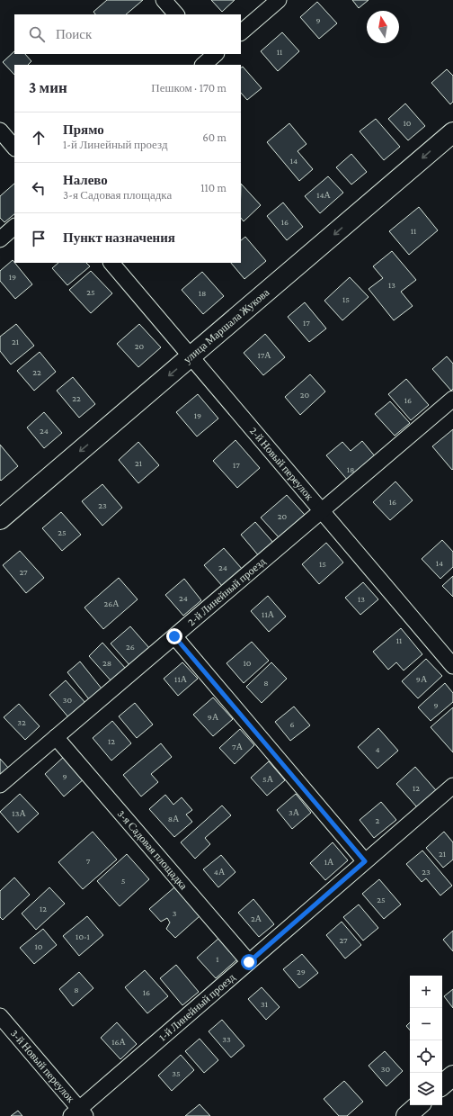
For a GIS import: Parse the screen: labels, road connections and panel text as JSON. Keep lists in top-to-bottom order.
{
  "streets": {
    "main road": ["улица Маршала Жукова"],
    "street": [
      "2-й Новый переулок",
      "2-й Линейный проезд",
      "3-я Садовая площадка",
      "1-й Линейный проезд",
      "3-й Новый переулок"
    ]
  },
  "crossings": [
    ["улица Маршала Жукова", "2-й Новый переулок"],
    ["2-й Новый переулок", "2-й Линейный проезд"],
    ["2-й Линейный проезд", "3-я Садовая площадка"],
    ["3-я Садовая площадка", "1-й Линейный проезд"],
    ["1-й Линейный проезд", "3-й Новый переулок"]
  ],
  "one_way": ["улица Маршала Жукова"],
  "house_numbers": [
    "9",
    "11",
    "10",
    "14",
    "14А",
    "16",
    "11",
    "19",
    "13",
    "25",
    "18",
    "15",
    "17",
    "21",
    "20",
    "17А",
    "22",
    "20",
    "22",
    "16",
    "19",
    "24",
    "21",
    "17",
    "18",
    "16",
    "23",
    "20",
    "25",
    "14",
    "15",
    "24",
    "27",
    "24",
    "13",
    "26А",
    "11А",
    "11",
    "26",
    "28",
    "10",
    "11А",
    "9А",
    "8",
    "30",
    "9",
    "9А",
    "32",
    "6",
    "12",
    "7А",
    "4",
    "9",
    "5А",
    "12",
    "3А",
    "13А",
    "8А",
    "2",
    "21",
    "7",
    "1А",
    "4А",
    "23",
    "5",
    "25",
    "12",
    "3",
    "2А",
    "10-1",
    "27",
    "10",
    "1",
    "29",
    "8",
    "16",
    "31",
    "33",
    "16А",
    "30",
    "35"
  ],
  "north": "top",
  "page": {
    "search": "Поиск",
    "heading": ["3 мин", "Пешком · 170 m"],
    "list": [
      ["Прямо", "1-й Линейный проезд", "60 m"],
      ["Налево", "3-я Садовая площадка", "110 m"],
      "Пункт назначения"
    ],
    "map_buttons": ["+", "−"]
  }
}
